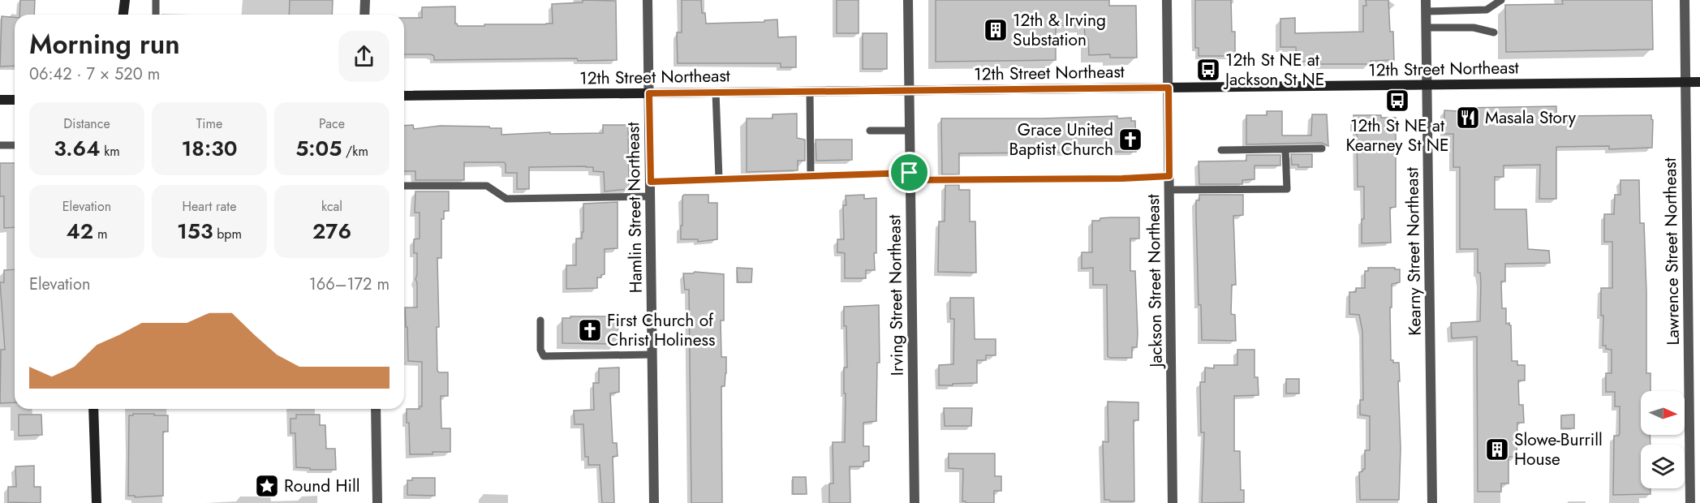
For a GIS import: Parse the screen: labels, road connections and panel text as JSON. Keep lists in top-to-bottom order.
{
  "streets": {
    "street": [
      "12th Street Northeast",
      "Hamlin Street Northeast",
      "Kearny Street Northeast",
      "Lawrence Street Northeast",
      "Jackson Street Northeast",
      "Irving Street Northeast"
    ]
  },
  "crossings": [
    ["12th Street Northeast", "Hamlin Street Northeast"],
    ["12th Street Northeast", "Kearny Street Northeast"],
    ["12th Street Northeast", "Lawrence Street Northeast"],
    ["12th Street Northeast", "Jackson Street Northeast"],
    ["12th Street Northeast", "Irving Street Northeast"]
  ],
  "places": {
    "building": ["12th & Irving Substation", "Slowe-Burrill House"],
    "bus stop": ["12th St NE at Jackson St NE", "12th St NE at Kearney St NE"],
    "restaurant": ["Masala Story"],
    "church": ["Grace United Baptist Church", "First Church of Christ Holiness"],
    "place": ["Round Hill"]
  },
  "north": "right",
  "page": {
    "heading": ["Morning run", "06:42 · 7 × 520 m"],
    "stats": [
      ["Distance", "3.64 km"],
      ["Time", "18:30"],
      ["Pace", "5:05 /km"],
      ["Elevation", "42 m"],
      ["Heart rate", "153 bpm"],
      ["kcal", "276"]
    ],
    "chart": ["Elevation", "166–172 m"]
  }
}
